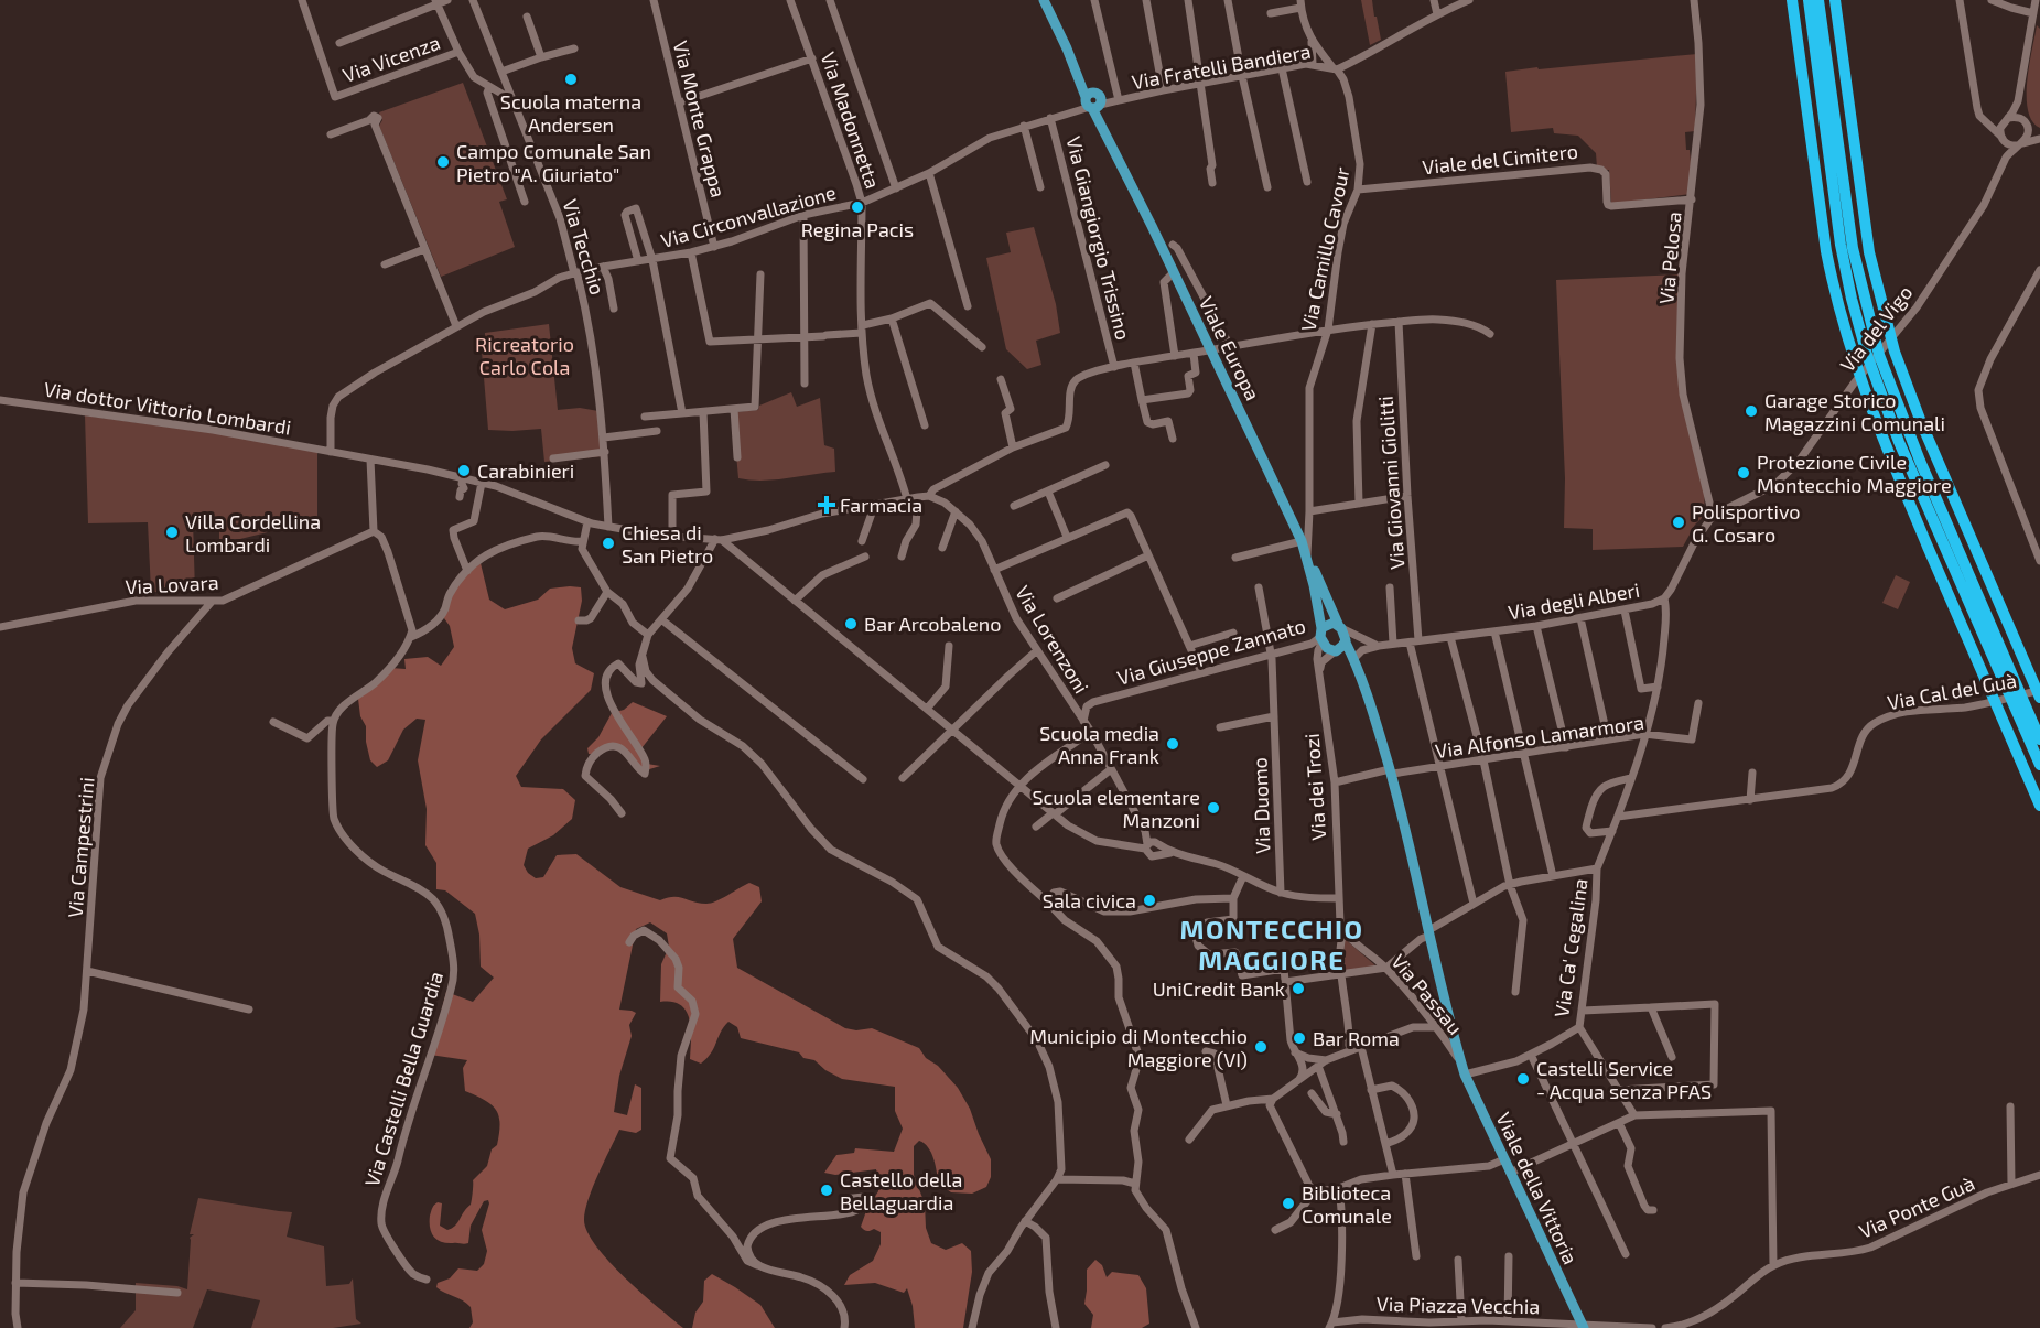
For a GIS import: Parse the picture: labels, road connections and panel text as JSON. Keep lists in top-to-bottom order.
{
  "streets": {
    "main road": ["Viale Europa", "Viale della Vittoria"],
    "street": [
      "Via Vicenza",
      "Via Fratelli Bandiera",
      "Via Monte Grappa",
      "Via Madonnetta",
      "Viale del Cimitero",
      "Via Circonvallazione",
      "Via Giangiorgio Trissino",
      "Via Tecchio",
      "Via Camillo Cavour",
      "Via Pelosa",
      "Via del Vigo",
      "Via dottor Vittorio Lombardi",
      "Via Giovanni Giolitti",
      "Via Lovara",
      "Via degli Alberi",
      "Via Lorenzoni",
      "Via Giuseppe Zannato",
      "Via Cal del Guà",
      "Via Alfonso Lamarmora",
      "Via dei Trozi",
      "Via Duomo",
      "Via Campestrini",
      "Via Ca' Cegalina",
      "Via Passau",
      "Via Castelli Bella Guardia",
      "Via Ponte Guà",
      "Via Piazza Vecchia"
    ]
  },
  "crossings": [
    ["Via Fratelli Bandiera", "Via Circonvallazione"],
    ["Via Fratelli Bandiera", "Via Camillo Cavour"],
    ["Via Fratelli Bandiera", "Viale Europa"],
    ["Via Monte Grappa", "Via Circonvallazione"],
    ["Via Madonnetta", "Via Circonvallazione"],
    ["Via Madonnetta", "Via dottor Vittorio Lombardi"],
    ["Viale del Cimitero", "Via Camillo Cavour"],
    ["Viale del Cimitero", "Via Pelosa"],
    ["Via Circonvallazione", "Via Giangiorgio Trissino"],
    ["Via Circonvallazione", "Via Tecchio"],
    ["Via Circonvallazione", "Viale Europa"],
    ["Via Circonvallazione", "Via dottor Vittorio Lombardi"],
    ["Via Tecchio", "Via dottor Vittorio Lombardi"],
    ["Via Camillo Cavour", "Viale Europa"],
    ["Via Pelosa", "Via del Vigo"],
    ["Via Pelosa", "Via degli Alberi"],
    ["Via del Vigo", "Via degli Alberi"],
    ["Viale Europa", "Via degli Alberi"],
    ["Viale Europa", "Via Giuseppe Zannato"],
    ["Viale Europa", "Via Alfonso Lamarmora"],
    ["Viale Europa", "Via dei Trozi"],
    ["Viale Europa", "Via Passau"],
    ["Viale Europa", "Viale della Vittoria"],
    ["Via dottor Vittorio Lombardi", "Via Lorenzoni"],
    ["Via Giovanni Giolitti", "Via degli Alberi"],
    ["Via Giovanni Giolitti", "Via Alfonso Lamarmora"],
    ["Via Lovara", "Via Campestrini"],
    ["Via Giuseppe Zannato", "Via dei Trozi"],
    ["Via Giuseppe Zannato", "Via Duomo"],
    ["Via Alfonso Lamarmora", "Via dei Trozi"],
    ["Via Ca' Cegalina", "Viale della Vittoria"],
    ["Via Passau", "Viale della Vittoria"],
    ["Viale della Vittoria", "Via Piazza Vecchia"]
  ],
  "districts": ["MONTECCHIO MAGGIORE"],
  "parks": ["Ricreatorio Carlo Cola"],
  "places": {
    "other": [
      "Scuola materna Andersen",
      "Campo Comunale San Pietro \"A. Giuriato\"",
      "Regina Pacis",
      "Garage Storico Magazzini Comunali",
      "Carabinieri",
      "Protezione Civile Montecchio Maggiore",
      "Polisportivo G. Cosaro",
      "Villa Cordellina Lombardi",
      "Chiesa di San Pietro",
      "Bar Arcobaleno",
      "Scuola media Anna Frank",
      "Scuola elementare Manzoni",
      "Sala civica",
      "UniCredit Bank",
      "Bar Roma",
      "Municipio di Montecchio Maggiore (VI)",
      "Castelli Service - Acqua senza PFAS",
      "Castello della Bellaguardia",
      "Biblioteca Comunale"
    ],
    "health": ["Farmacia"]
  }
}
